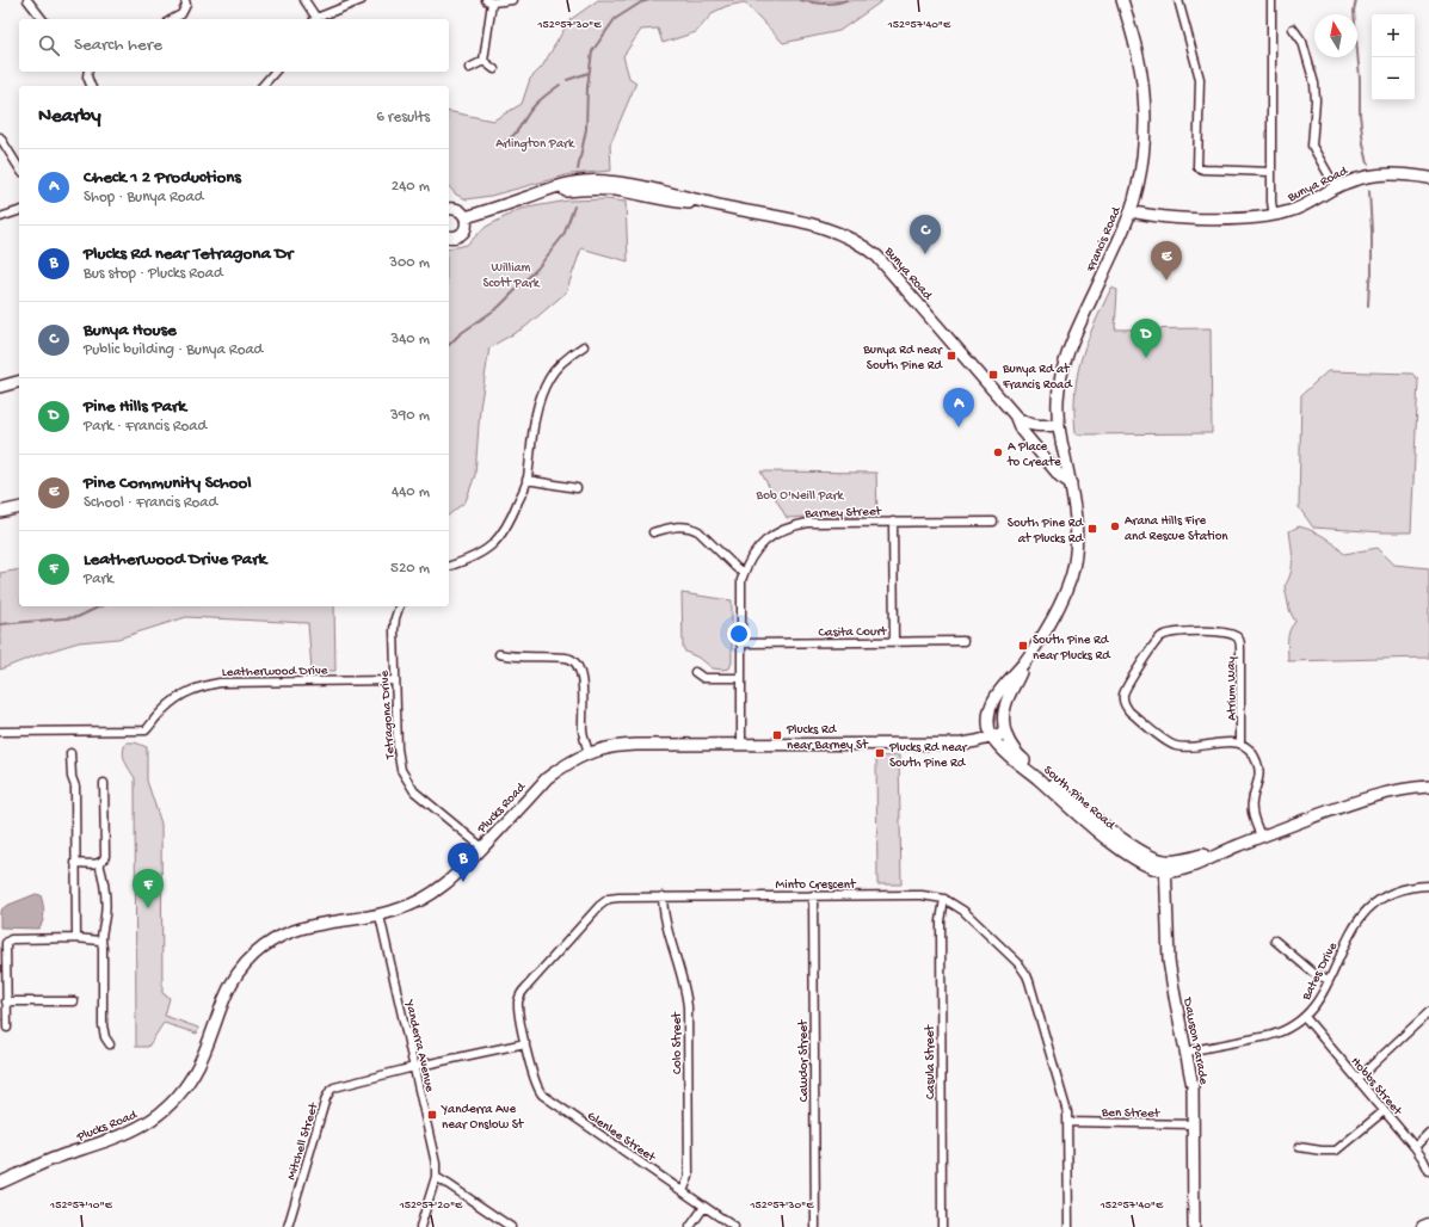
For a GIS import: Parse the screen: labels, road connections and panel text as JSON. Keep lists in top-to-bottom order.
{
  "streets": {
    "street": [
      "Bunya Road",
      "Francis Road",
      "Barney Street",
      "Casita Court",
      "Leatherwood Drive",
      "Atrium Way",
      "Tetragona Drive",
      "South Pine Road",
      "Plucks Road",
      "Minto Crescent",
      "Bates Drive",
      "Dawson Parade",
      "Colo Street",
      "Yanderra Avenue",
      "Cawdor Street",
      "Casula Street",
      "Hobbs Street",
      "Ben Street",
      "Glenlee Street",
      "Mitchell Street"
    ]
  },
  "crossings": [
    ["Bunya Road", "Francis Road"],
    ["Bunya Road", "South Pine Road"],
    ["Francis Road", "South Pine Road"],
    ["Barney Street", "Casita Court"],
    ["Barney Street", "Plucks Road"],
    ["Leatherwood Drive", "Tetragona Drive"],
    ["Tetragona Drive", "Plucks Road"],
    ["South Pine Road", "Plucks Road"],
    ["South Pine Road", "Dawson Parade"],
    ["Plucks Road", "Yanderra Avenue"],
    ["Minto Crescent", "Colo Street"],
    ["Minto Crescent", "Cawdor Street"],
    ["Minto Crescent", "Casula Street"],
    ["Minto Crescent", "Ben Street"],
    ["Minto Crescent", "Glenlee Street"],
    ["Bates Drive", "Dawson Parade"],
    ["Bates Drive", "Hobbs Street"],
    ["Dawson Parade", "Ben Street"],
    ["Colo Street", "Glenlee Street"],
    ["Yanderra Avenue", "Mitchell Street"]
  ],
  "parks": ["Arlington Park", "William Scott Park", "Bob O'Neill Park"],
  "places": {
    "transit": [
      "Bunya Rd near South Pine Rd",
      "Bunya Rd at Francis Road",
      "South Pine Rd at Plucks Rd",
      "South Pine Rd near Plucks Rd",
      "Plucks Rd near Barney St",
      "Plucks Rd near South Pine Rd",
      "Yanderra Ave near Onslow St"
    ],
    "other": ["A Place to Create", "Arana Hills Fire and Rescue Station"]
  },
  "north": "top",
  "page": {
    "map_buttons": ["+", "−"],
    "search": "Search here",
    "heading": ["Nearby", "6 results"],
    "list": [
      {
        "mark": "A",
        "name": "Check 1 2 Productions",
        "note": "Shop · Bunya Road",
        "value": "240 m"
      },
      {
        "mark": "B",
        "name": "Plucks Rd near Tetragona Dr",
        "note": "Bus stop · Plucks Road",
        "value": "300 m"
      },
      {
        "mark": "C",
        "name": "Bunya House",
        "note": "Public building · Bunya Road",
        "value": "340 m"
      },
      {
        "mark": "D",
        "name": "Pine Hills Park",
        "note": "Park · Francis Road",
        "value": "390 m"
      },
      {
        "mark": "E",
        "name": "Pine Community School",
        "note": "School · Francis Road",
        "value": "440 m"
      },
      {
        "mark": "F",
        "name": "Leatherwood Drive Park",
        "note": "Park",
        "value": "520 m"
      }
    ],
    "pins": [
      "C",
      "E",
      "D",
      "A",
      "B",
      "F"
    ]
  },
  "coordinates": [
    "152°57'30\"E",
    "152°57'40\"E",
    "152°57'10\"E",
    "152°57'20\"E"
  ]
}
